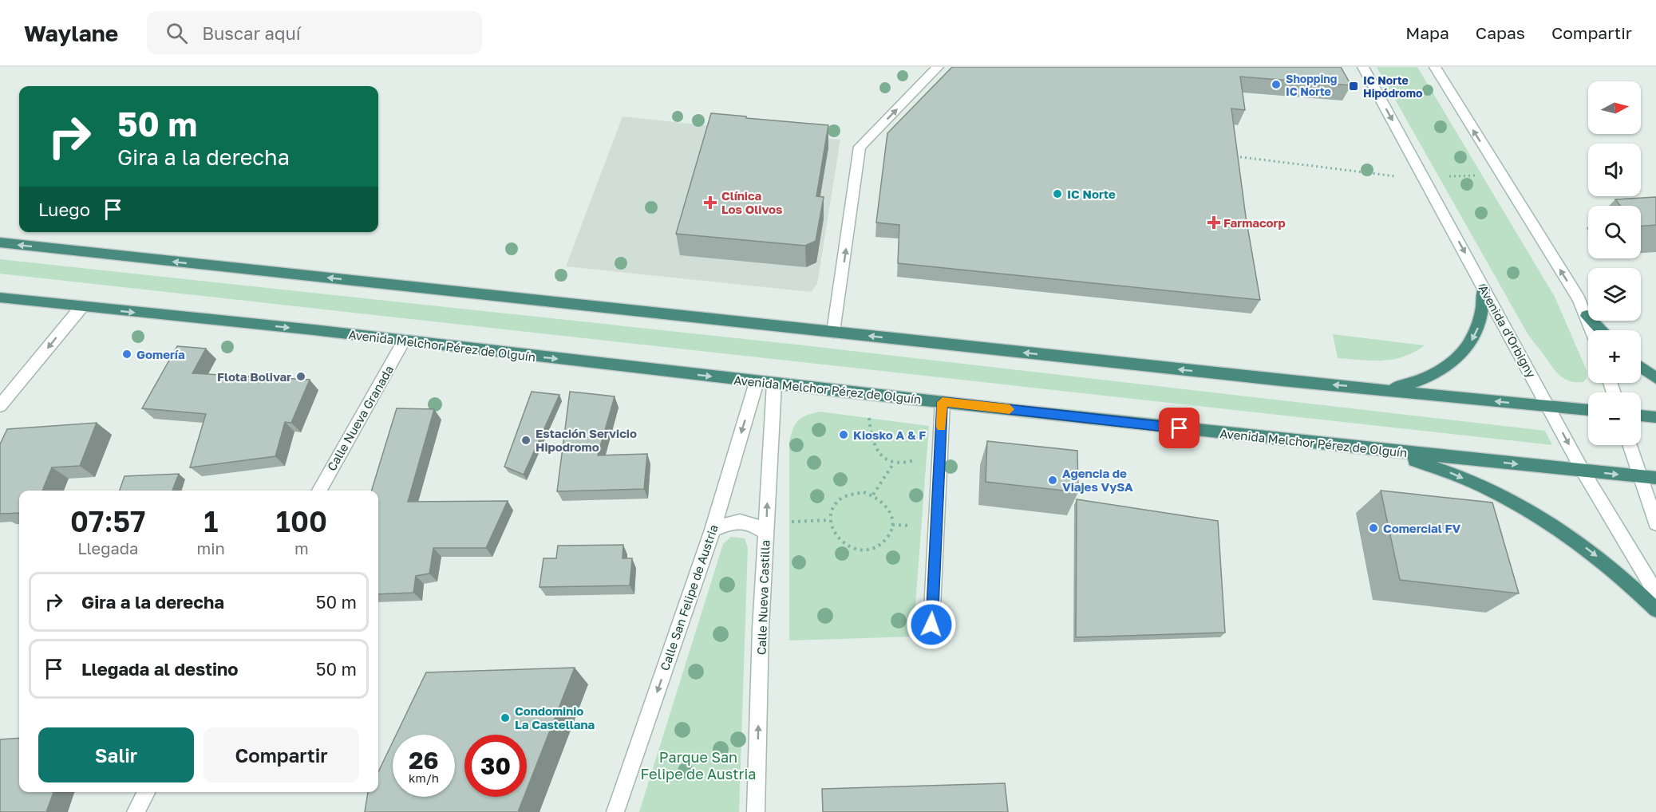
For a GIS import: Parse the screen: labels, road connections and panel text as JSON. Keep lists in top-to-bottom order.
{
  "streets": {
    "highway": ["Avenida Melchor Pérez de Olguín"],
    "street": [
      "Avenida d'Orbigny",
      "Calle Nueva Granada",
      "Calle San Felipe de Austria",
      "Calle Nueva Castilla"
    ]
  },
  "crossings": [
    ["Avenida d'Orbigny", "Avenida Melchor Pérez de Olguín"],
    ["Avenida Melchor Pérez de Olguín", "Calle Nueva Granada"],
    ["Avenida Melchor Pérez de Olguín", "Calle San Felipe de Austria"],
    ["Avenida Melchor Pérez de Olguín", "Calle Nueva Castilla"]
  ],
  "one_way": ["Calle San Felipe de Austria", "Calle Nueva Castilla"],
  "parks": ["Parque San Felipe de Austria"],
  "places": {
    "other": [
      "Shopping IC Norte",
      "IC Norte",
      "Gomería",
      "Flota Bolivar",
      "Kiosko A & F",
      "Estación Servicio Hipodromo",
      "Agencia de Viajes VySA",
      "Comercial FV",
      "Condominio La Castellana"
    ],
    "transit": ["IC Norte Hipódromo"],
    "health": ["Clínica Los Olivos", "Farmacorp"]
  },
  "north": "right",
  "page": {
    "header": "Waylane",
    "search": "Buscar aquí",
    "nav": ["Mapa", "Capas", "Compartir"],
    "map_buttons": ["+", "−"],
    "turn": ["50 m", "Gira a la derecha"],
    "then": "Luego",
    "eta": [
      "07:57",
      "Llegada",
      "1",
      "min",
      "100",
      "m"
    ],
    "list": [
      {
        "name": "Gira a la derecha",
        "value": "50 m"
      },
      {
        "name": "Llegada al destino",
        "value": "50 m"
      }
    ],
    "buttons": ["Salir", "Compartir"],
    "speed": "26 km/h",
    "limit": "30"
  }
}
